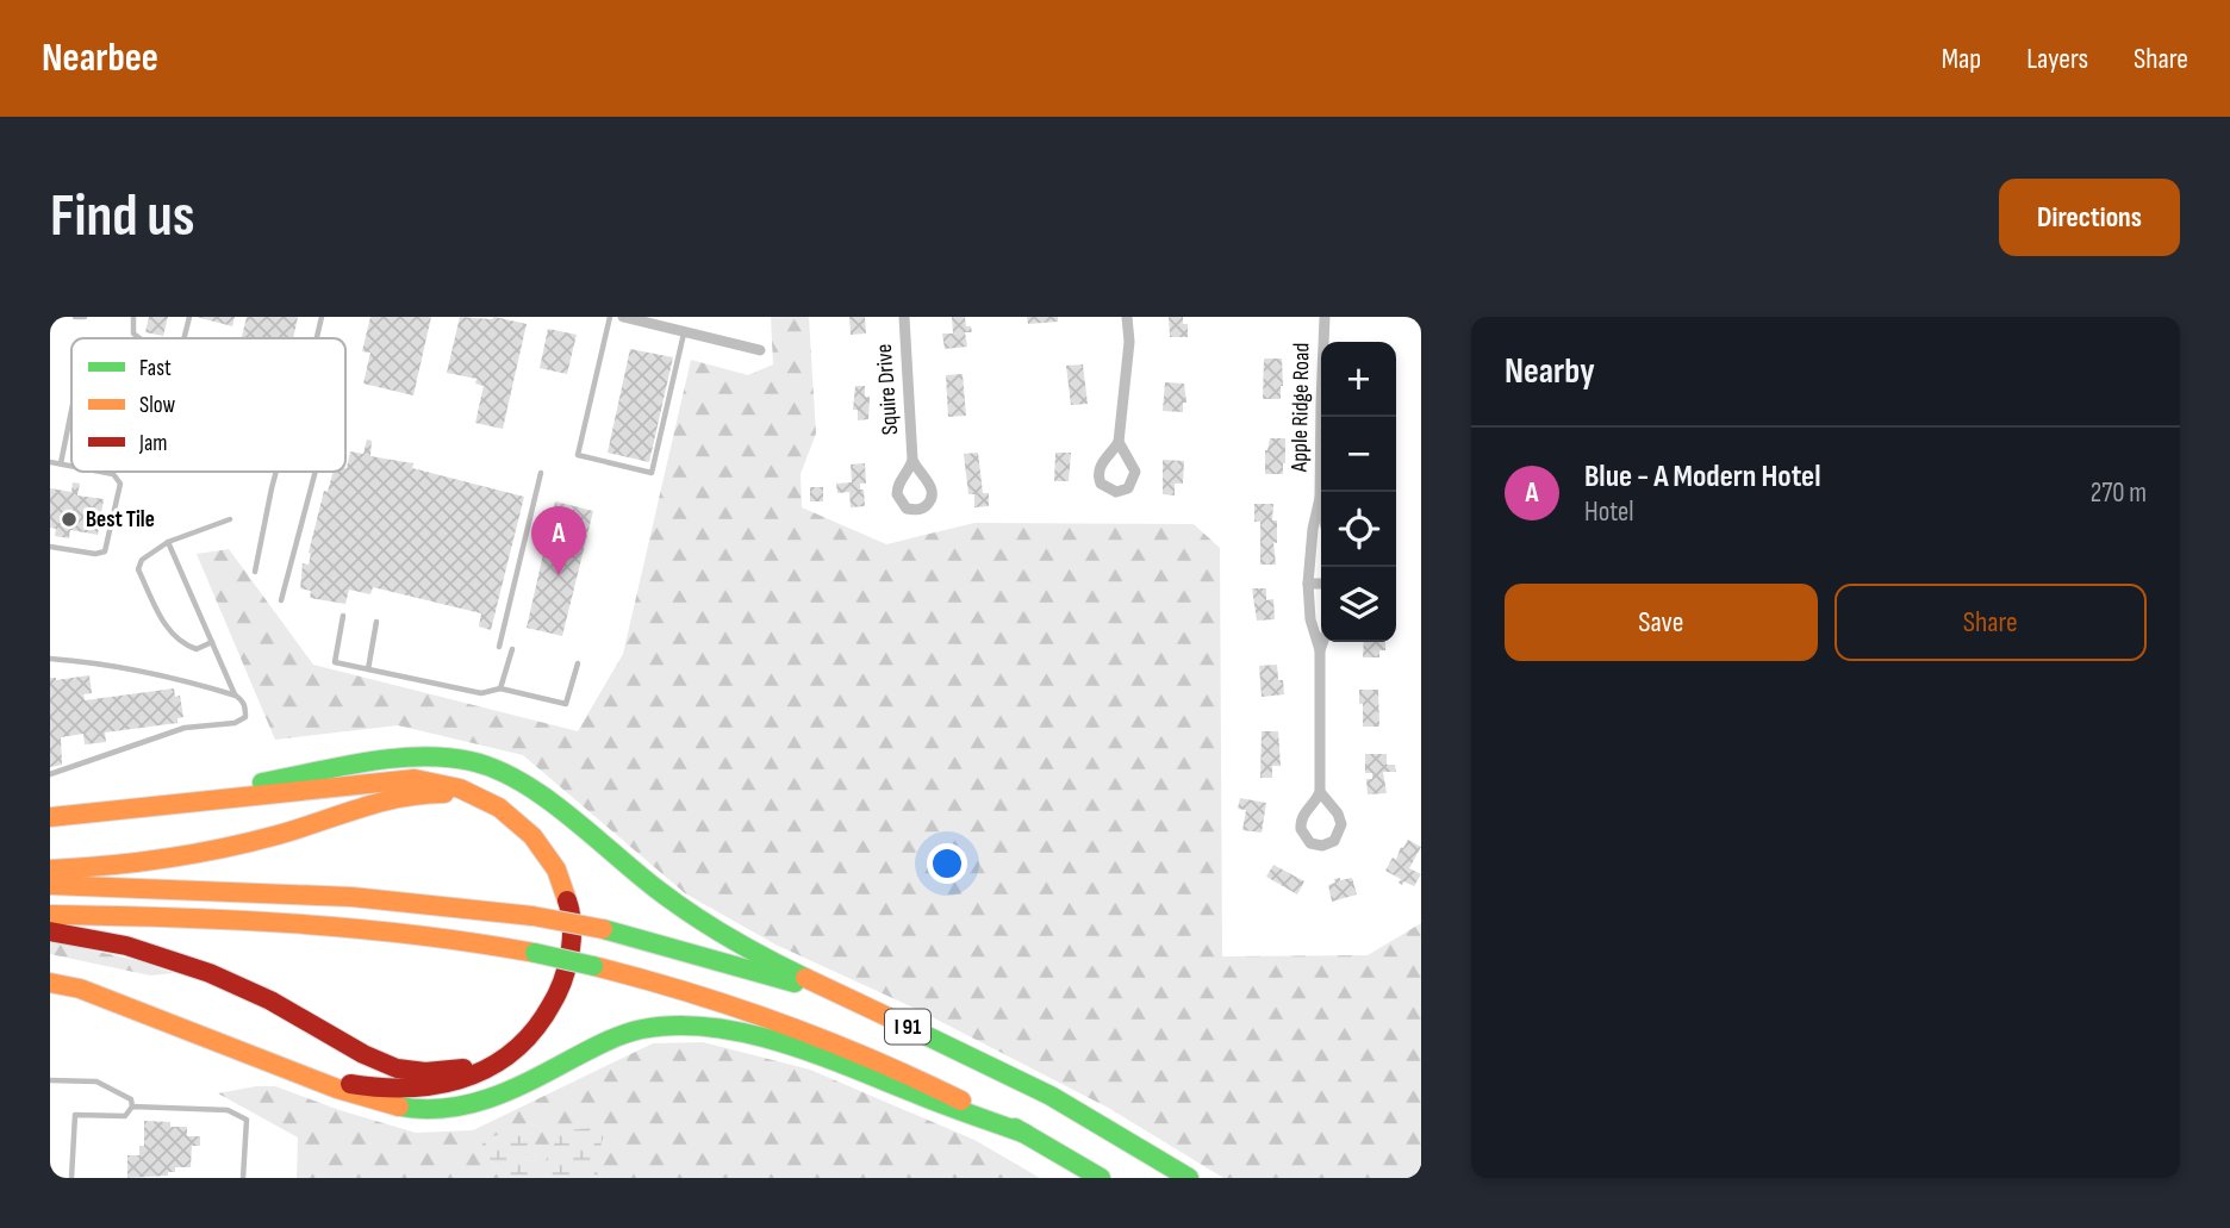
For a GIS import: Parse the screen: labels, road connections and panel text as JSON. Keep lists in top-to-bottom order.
{
  "streets": {
    "highway": ["I 91"],
    "street": ["Squire Drive", "Apple Ridge Road"]
  },
  "places": ["Best Tile"],
  "legend": ["Fast", "Slow", "Jam"],
  "page": {
    "header": "Nearbee",
    "nav": ["Map", "Layers", "Share"],
    "buttons": [
      "Directions",
      ["Save", "Share"]
    ],
    "title": "Find us",
    "heading": "Nearby",
    "map_buttons": ["+", "−"],
    "list": [
      {
        "mark": "A",
        "name": "Blue - A Modern Hotel",
        "note": "Hotel",
        "value": "270 m"
      }
    ],
    "pins": "A"
  }
}
